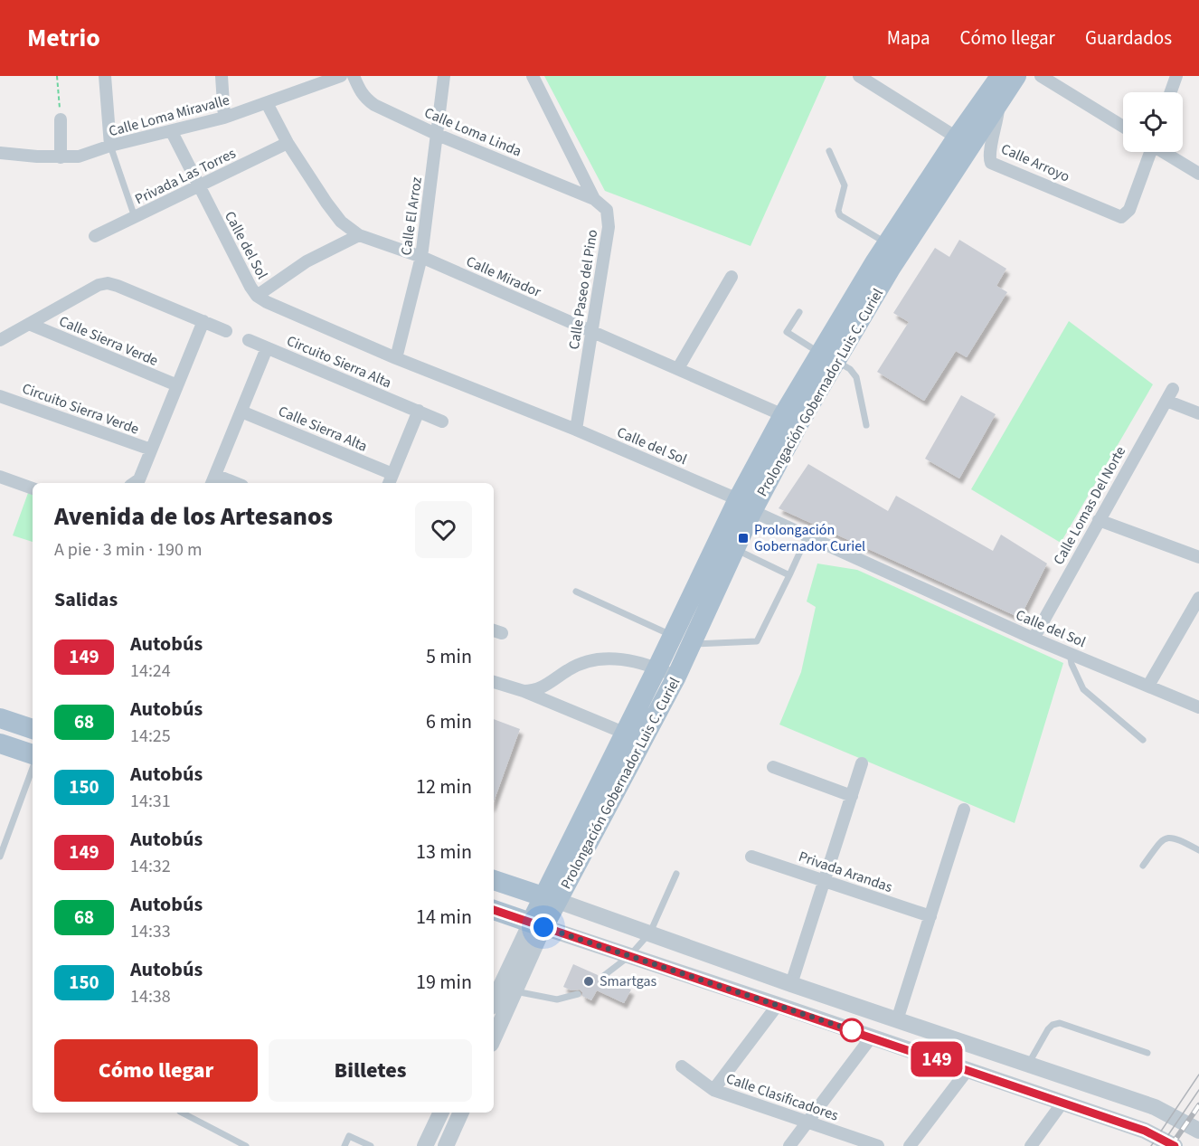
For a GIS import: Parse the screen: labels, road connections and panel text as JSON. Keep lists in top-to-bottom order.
{
  "streets": {
    "main road": ["Prolongación Gobernador Luis C. Curiel"],
    "street": [
      "Calle Loma Miravalle",
      "Calle Loma Linda",
      "Calle Arroyo",
      "Privada Las Torres",
      "Calle El Arroz",
      "Calle del Sol",
      "Calle Mirador",
      "Calle Paseo del Pino",
      "Calle Sierra Verde",
      "Circuito Sierra Alta",
      "Circuito Sierra Verde",
      "Calle Sierra Alta",
      "Calle Lomas Del Norte",
      "Privada Arandas",
      "Calle Clasificadores"
    ]
  },
  "crossings": [
    ["Calle Loma Miravalle", "Calle del Sol"],
    ["Calle Loma Miravalle", "Calle Mirador"],
    ["Calle Loma Linda", "Calle El Arroz"],
    ["Calle Loma Linda", "Calle Paseo del Pino"],
    ["Calle Arroyo", "Prolongación Gobernador Luis C. Curiel"],
    ["Privada Las Torres", "Calle del Sol"],
    ["Privada Las Torres", "Calle Mirador"],
    ["Calle El Arroz", "Calle del Sol"],
    ["Calle El Arroz", "Calle Mirador"],
    ["Calle del Sol", "Calle Paseo del Pino"],
    ["Calle del Sol", "Prolongación Gobernador Luis C. Curiel"],
    ["Calle del Sol", "Calle Lomas Del Norte"],
    ["Calle Mirador", "Calle Paseo del Pino"],
    ["Calle Mirador", "Prolongación Gobernador Luis C. Curiel"],
    ["Calle Sierra Verde", "Circuito Sierra Verde"],
    ["Circuito Sierra Alta", "Calle Sierra Alta"]
  ],
  "places": {
    "transit": ["Prolongación Gobernador Curiel"],
    "other": ["Smartgas"]
  },
  "lines": ["bus line 149"],
  "page": {
    "header": "Metrio",
    "nav": ["Mapa", "Cómo llegar", "Guardados"],
    "on_map": "149",
    "heading": [
      ["Avenida de los Artesanos", "A pie · 3 min · 190 m"],
      "Salidas"
    ],
    "list": [
      {
        "mark": "149",
        "name": "Autobús",
        "note": "14:24",
        "value": "5 min"
      },
      {
        "mark": "68",
        "name": "Autobús",
        "note": "14:25",
        "value": "6 min"
      },
      {
        "mark": "150",
        "name": "Autobús",
        "note": "14:31",
        "value": "12 min"
      },
      {
        "mark": "149",
        "name": "Autobús",
        "note": "14:32",
        "value": "13 min"
      },
      {
        "mark": "68",
        "name": "Autobús",
        "note": "14:33",
        "value": "14 min"
      },
      {
        "mark": "150",
        "name": "Autobús",
        "note": "14:38",
        "value": "19 min"
      }
    ],
    "buttons": ["Cómo llegar", "Billetes"]
  }
}
